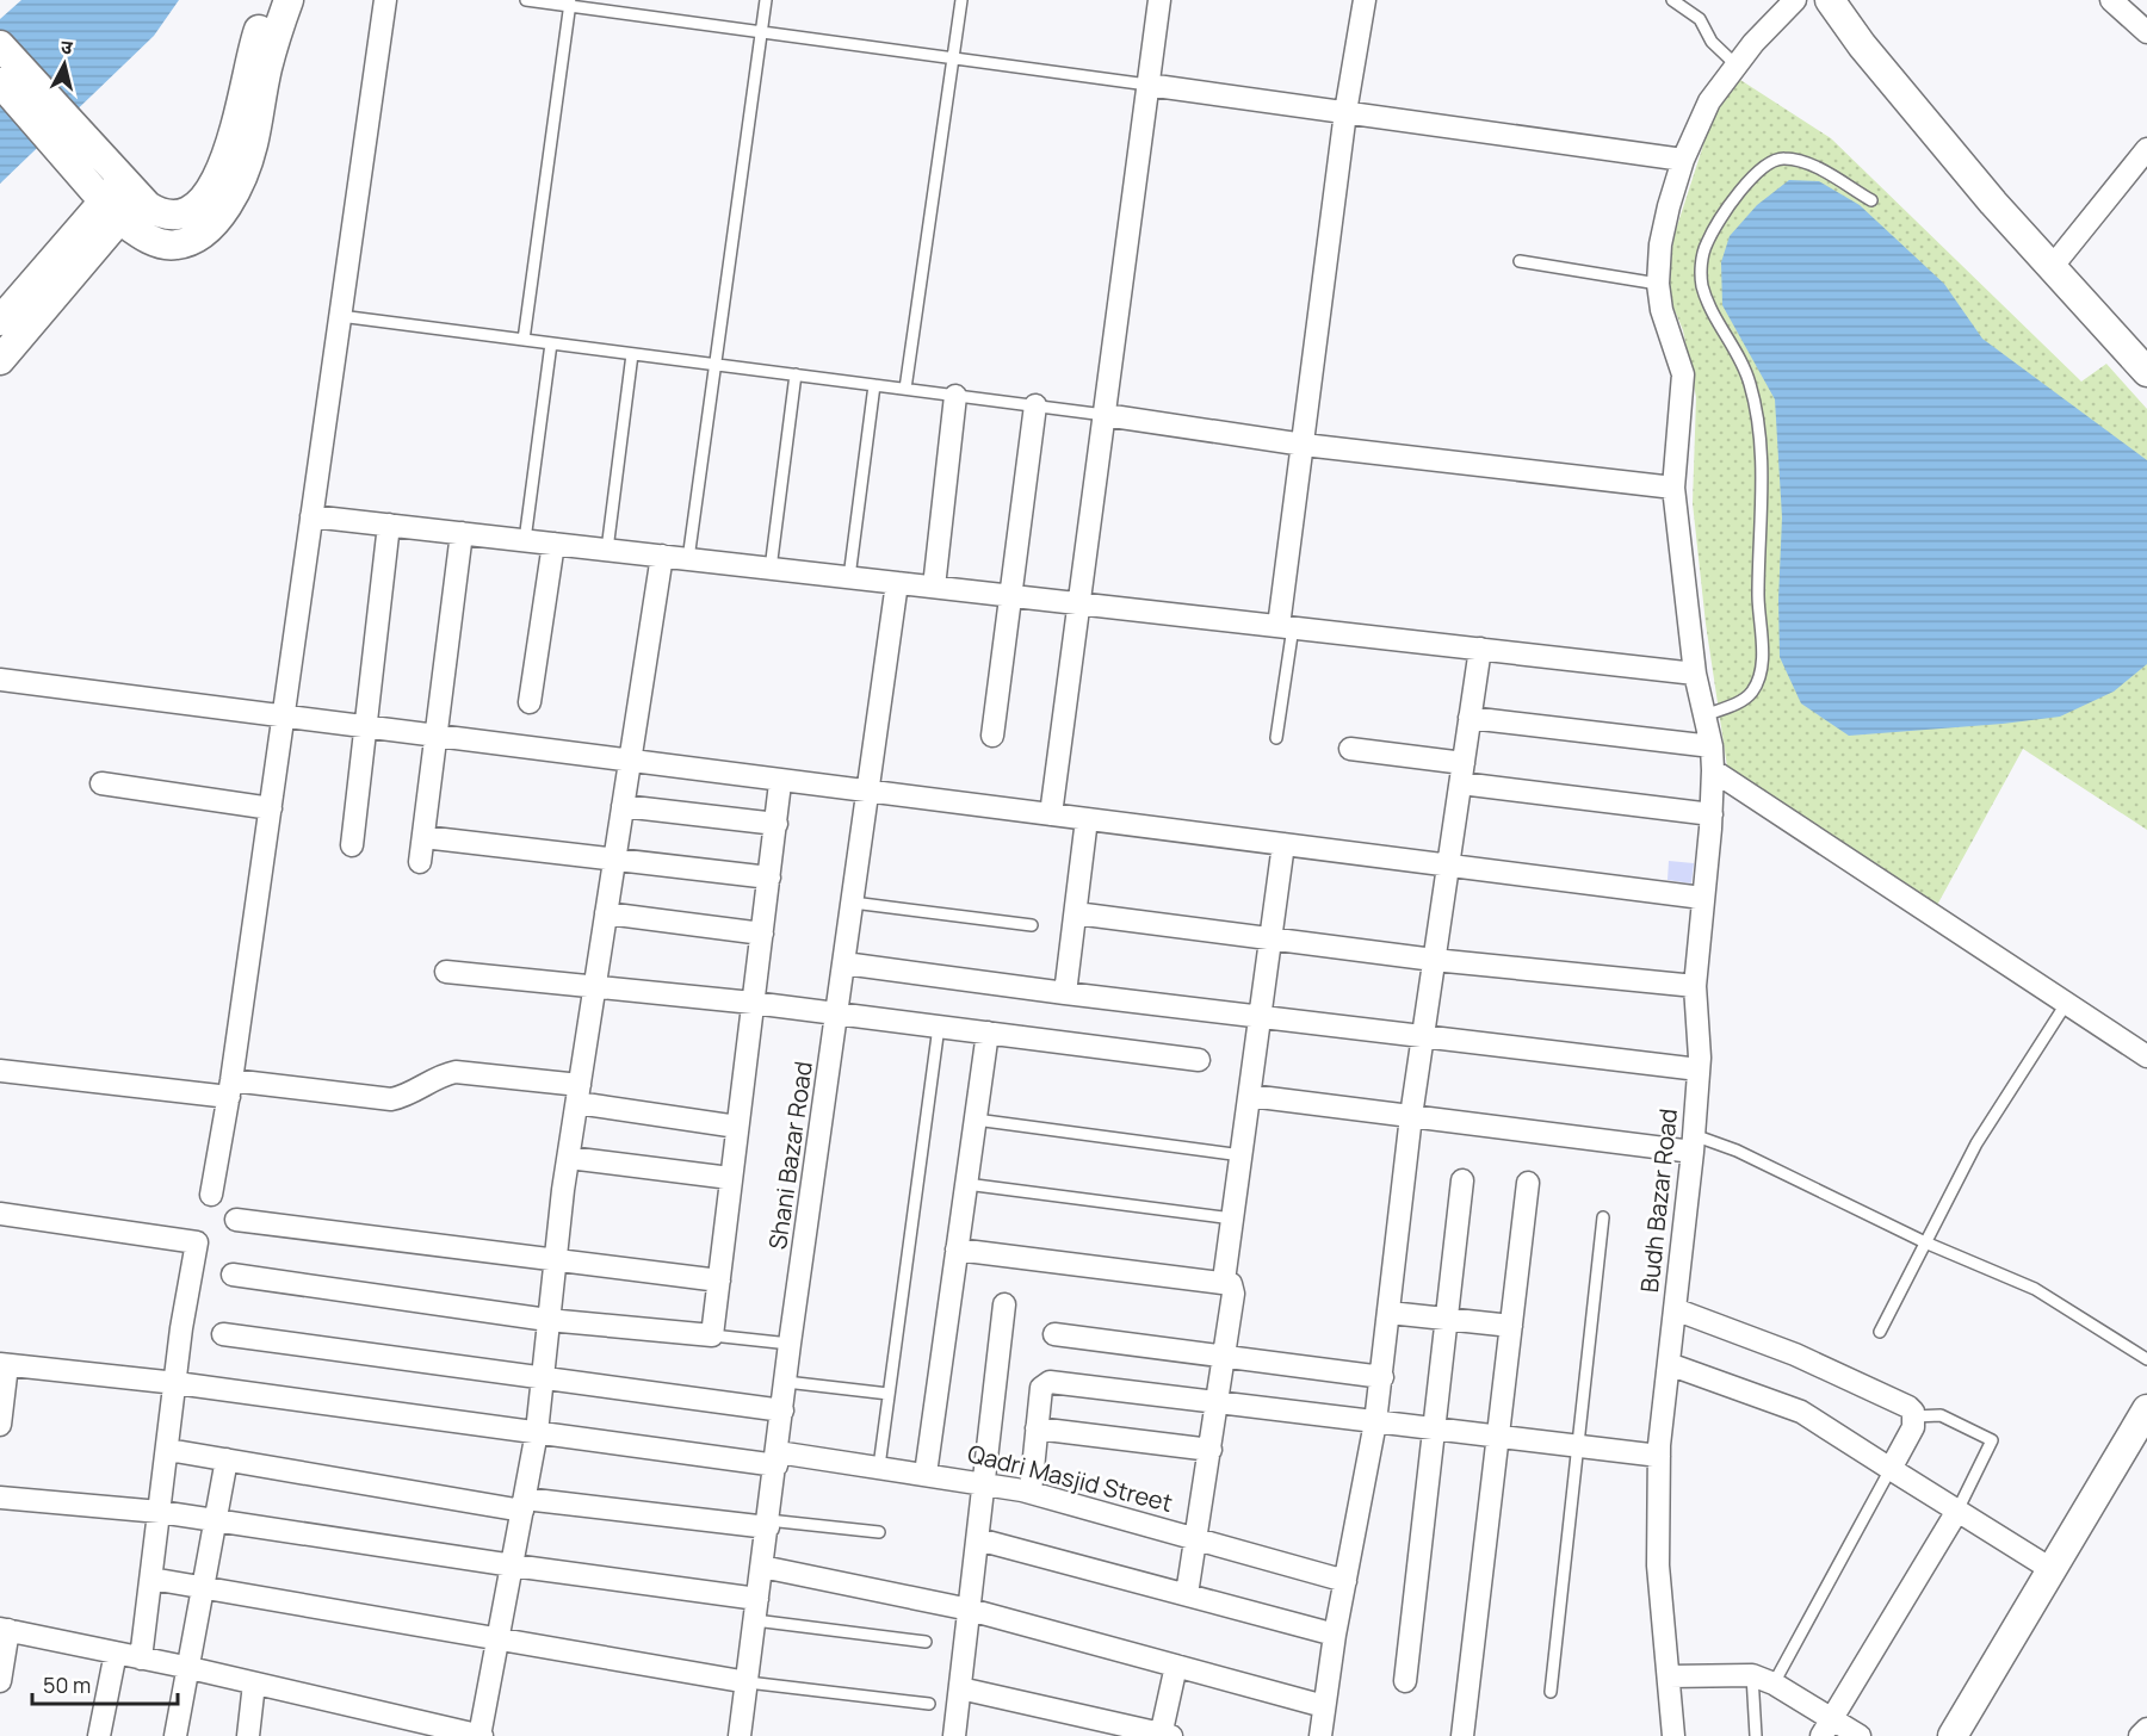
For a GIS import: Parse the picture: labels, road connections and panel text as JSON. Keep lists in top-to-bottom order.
{
  "streets": {
    "street": ["Shani Bazar Road", "Budh Bazar Road", "Qadri Masjid Street"]
  },
  "crossings": [
    ["Shani Bazar Road", "Qadri Masjid Street"]
  ],
  "scale_bar": "50 m",
  "north": "top"
}
